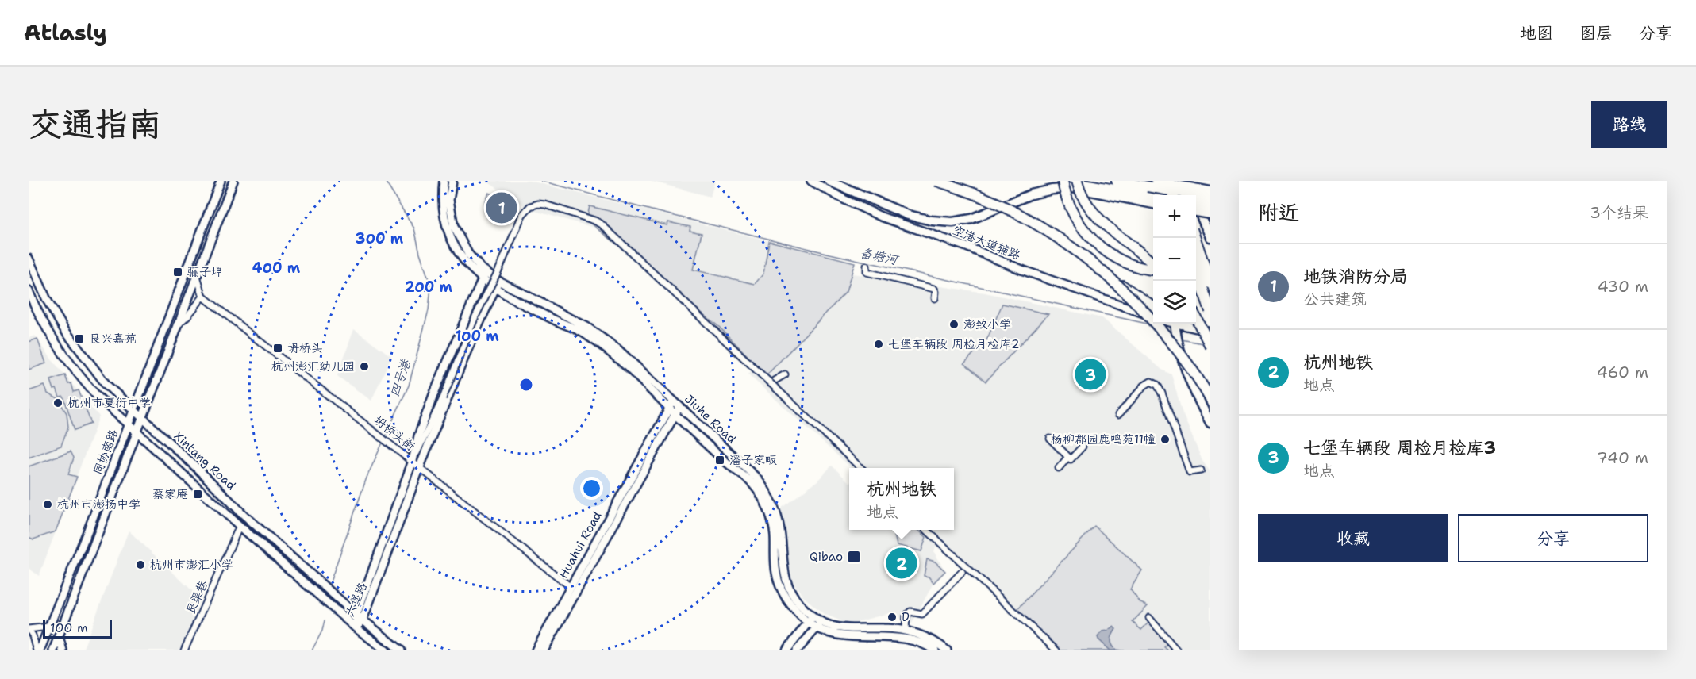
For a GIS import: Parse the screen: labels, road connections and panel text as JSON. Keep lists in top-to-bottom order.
{
  "streets": {
    "street": [
      "空港大道辅路",
      "Jiuhe Road",
      "坍桥头街",
      "同协南路",
      "Xintang Road",
      "Huahui Road",
      "艮渠巷",
      "六堡路"
    ]
  },
  "crossings": [
    ["Jiuhe Road", "Huahui Road"],
    ["Jiuhe Road", "六堡路"],
    ["坍桥头街", "Huahui Road"],
    ["坍桥头街", "六堡路"],
    ["同协南路", "Xintang Road"],
    ["Xintang Road", "艮渠巷"],
    ["Xintang Road", "六堡路"]
  ],
  "water": ["备塘河", "四号港"],
  "places": {
    "transit": [
      "骊子埠",
      "艮兴嘉苑",
      "坍桥头",
      "潘子家畈",
      "蔡家庵",
      "Qibao"
    ],
    "other": [
      "澎致小学",
      "七堡车辆段 周检月检库2",
      "杭州澎汇幼儿园",
      "杭州市夏衍中学",
      "杨柳郡园鹿鸣苑11幢",
      "杭州市澎扬中学",
      "杭州市澎汇小学",
      "D"
    ]
  },
  "scale_bar": "100 m",
  "page": {
    "header": "Atlasly",
    "nav": ["地图", "图层", "分享"],
    "buttons": [
      "路线",
      ["收藏", "分享"]
    ],
    "title": "交通指南",
    "heading": ["附近", "3个结果"],
    "pins": ["1", "3", "2"],
    "map_buttons": ["+", "−"],
    "list": [
      {
        "mark": "1",
        "name": "地铁消防分局",
        "note": "公共建筑",
        "value": "430 m"
      },
      {
        "mark": "2",
        "name": "杭州地铁",
        "note": "地点",
        "value": "460 m"
      },
      {
        "mark": "3",
        "name": "七堡车辆段 周检月检库3",
        "note": "地点",
        "value": "740 m"
      }
    ],
    "popup": ["杭州地铁", "地点"],
    "scale": "100 m"
  },
  "rings": [
    "300 m",
    "400 m",
    "200 m",
    "100 m"
  ]
}
